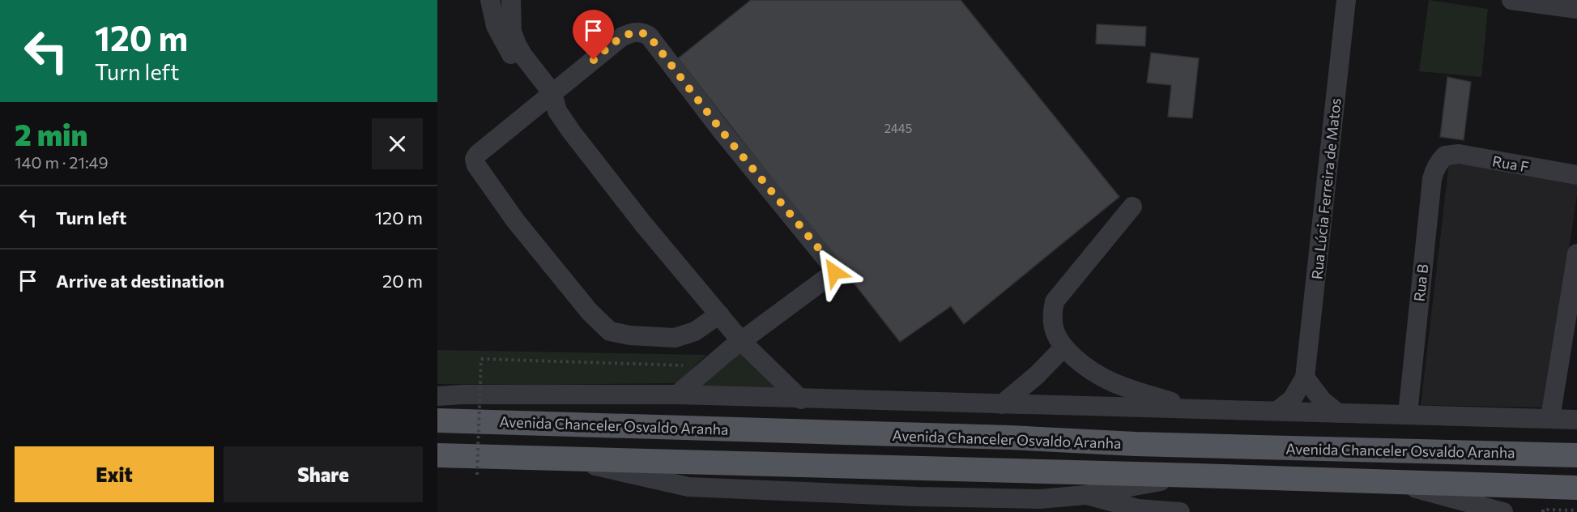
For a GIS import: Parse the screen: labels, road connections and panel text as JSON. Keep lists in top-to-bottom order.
{
  "streets": {
    "main road": ["Avenida Chanceler Osvaldo Aranha"],
    "street": ["Rua F", "Rua Lúcia Ferreira de Matos", "Rua B"]
  },
  "crossings": [
    ["Rua F", "Rua B"]
  ],
  "house_numbers": ["2445"],
  "page": {
    "turn": ["120 m", "Turn left"],
    "heading": ["2 min", "140 m · 21:49"],
    "list": [
      {
        "name": "Turn left",
        "value": "120 m"
      },
      {
        "name": "Arrive at destination",
        "value": "20 m"
      }
    ],
    "buttons": ["Exit", "Share"]
  }
}
